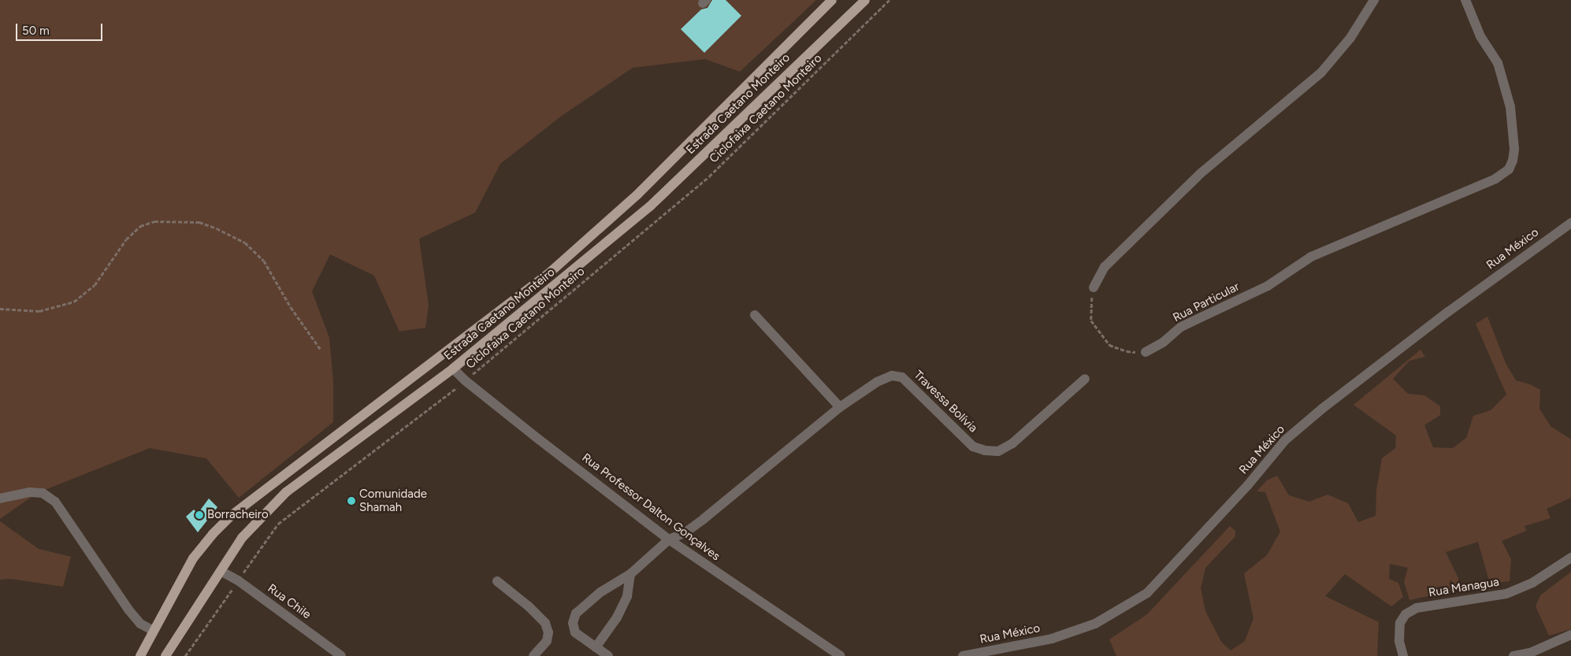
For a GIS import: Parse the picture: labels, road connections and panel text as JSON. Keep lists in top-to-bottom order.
{
  "streets": {
    "main road": ["Estrada Caetano Monteiro"],
    "street": [
      "Rua México",
      "Rua Particular",
      "Travessa Bolívia",
      "Rua Professor Dalton Gonçalves",
      "Rua Managua",
      "Rua Chile"
    ],
    "path": ["Ciclofaixa Caetano Monteiro"]
  },
  "crossings": [
    ["Estrada Caetano Monteiro", "Rua Professor Dalton Gonçalves"],
    ["Estrada Caetano Monteiro", "Rua Chile"],
    ["Ciclofaixa Caetano Monteiro", "Rua Professor Dalton Gonçalves"],
    ["Ciclofaixa Caetano Monteiro", "Rua Chile"],
    ["Travessa Bolívia", "Rua Professor Dalton Gonçalves"]
  ],
  "places": ["Comunidade Shamah", "Borracheiro"],
  "scale_bar": "50 m"
}
